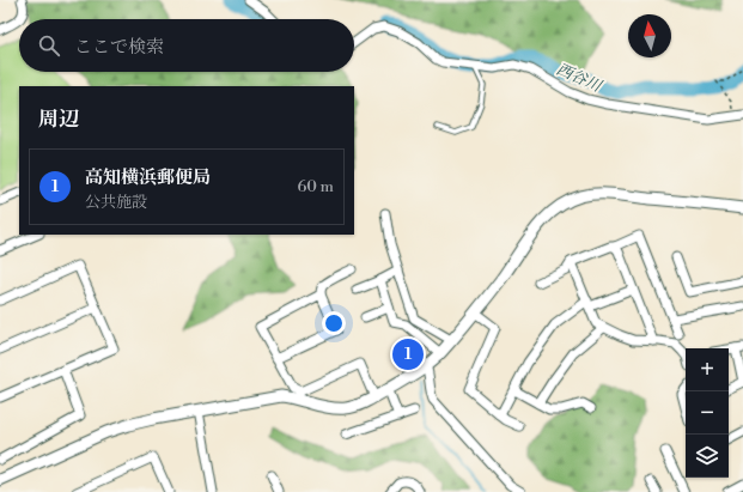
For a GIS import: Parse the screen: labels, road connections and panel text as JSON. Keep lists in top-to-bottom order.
{
  "water": ["西谷川"],
  "north": "top",
  "page": {
    "search": "ここで検索",
    "heading": "周辺",
    "list": [
      {
        "mark": "1",
        "name": "高知横浜郵便局",
        "note": "公共施設",
        "value": "60 m"
      }
    ],
    "pins": "1",
    "map_buttons": ["+", "−"]
  }
}
